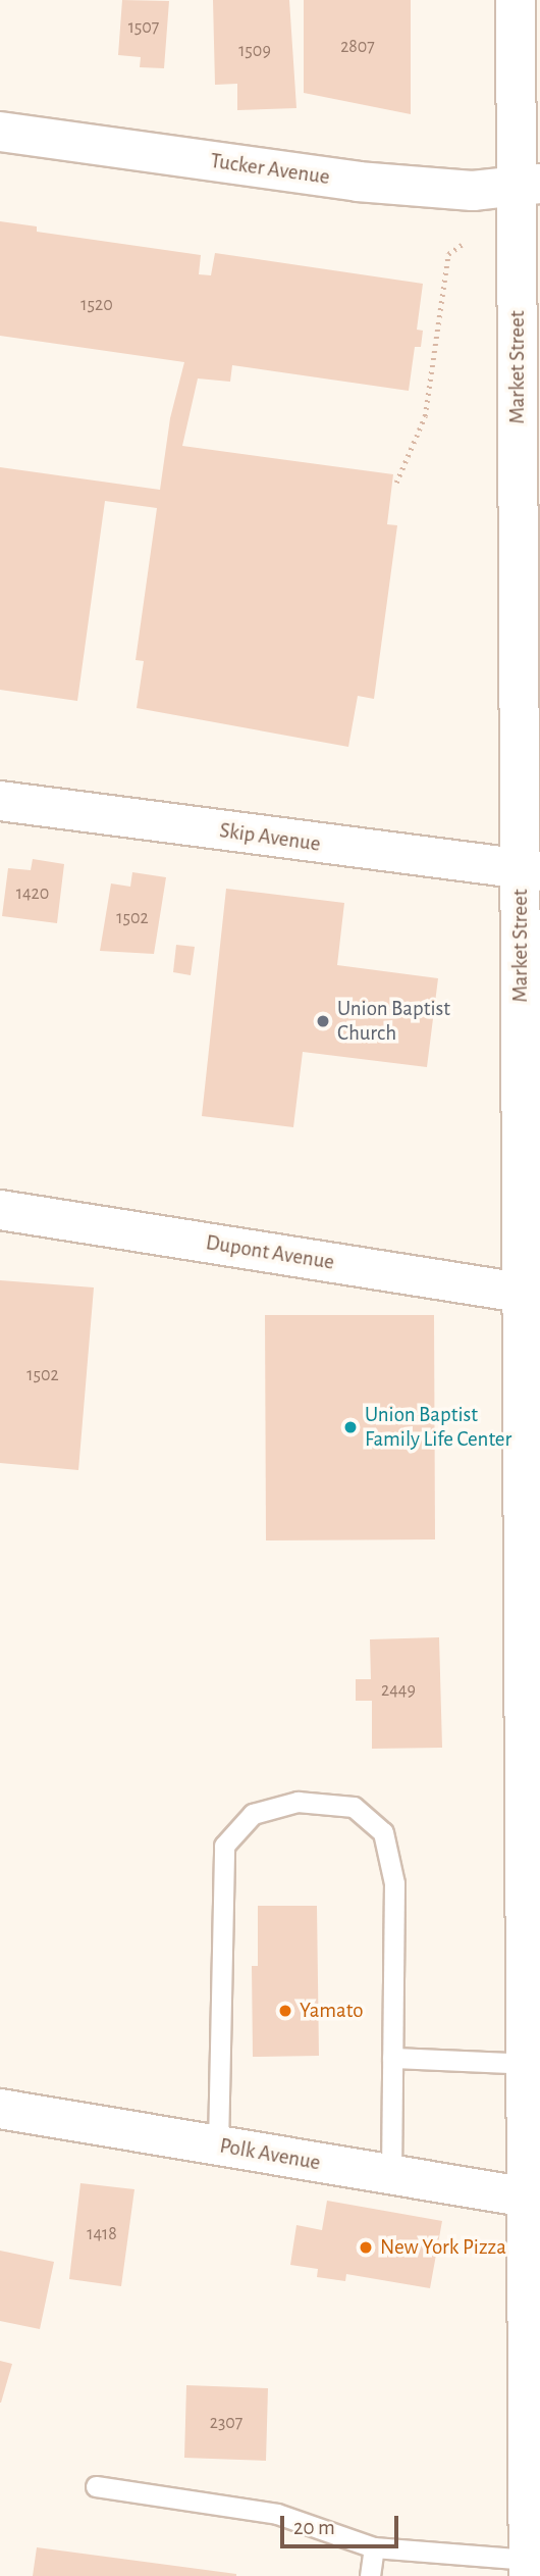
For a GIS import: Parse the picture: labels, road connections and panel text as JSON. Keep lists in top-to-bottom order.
{
  "streets": {
    "main road": [
      "Tucker Avenue",
      "Market Street",
      "Skip Avenue",
      "Dupont Avenue",
      "Polk Avenue"
    ]
  },
  "crossings": [
    ["Tucker Avenue", "Market Street"],
    ["Market Street", "Skip Avenue"],
    ["Market Street", "Dupont Avenue"],
    ["Market Street", "Polk Avenue"]
  ],
  "places": [
    "Union Baptist Church",
    "Union Baptist Family Life Center",
    "Yamato",
    "New York Pizza"
  ],
  "house_numbers": [
    "1507",
    "2807",
    "1509",
    "1520",
    "1420",
    "1502",
    "1502",
    "2449",
    "1418",
    "2307"
  ],
  "scale_bar": "20 m"
}
